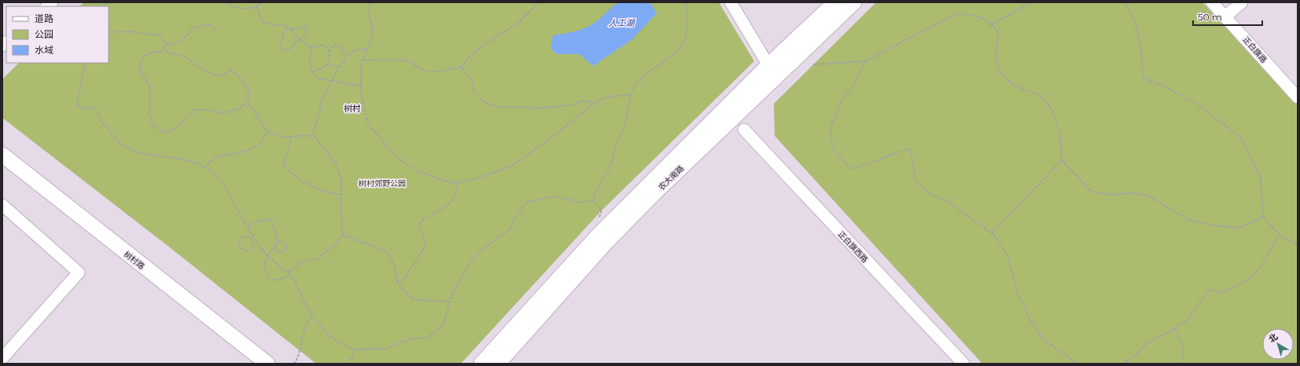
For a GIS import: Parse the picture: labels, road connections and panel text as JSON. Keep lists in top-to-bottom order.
{
  "streets": {
    "main road": ["农大南路", "树村路"],
    "street": ["正白旗路", "正白旗西路"]
  },
  "districts": ["树村"],
  "water": ["人工湖"],
  "parks": ["树村郊野公园"],
  "legend": ["道路", "公园", "水域"],
  "scale_bar": "50 m",
  "north": "top left"
}
